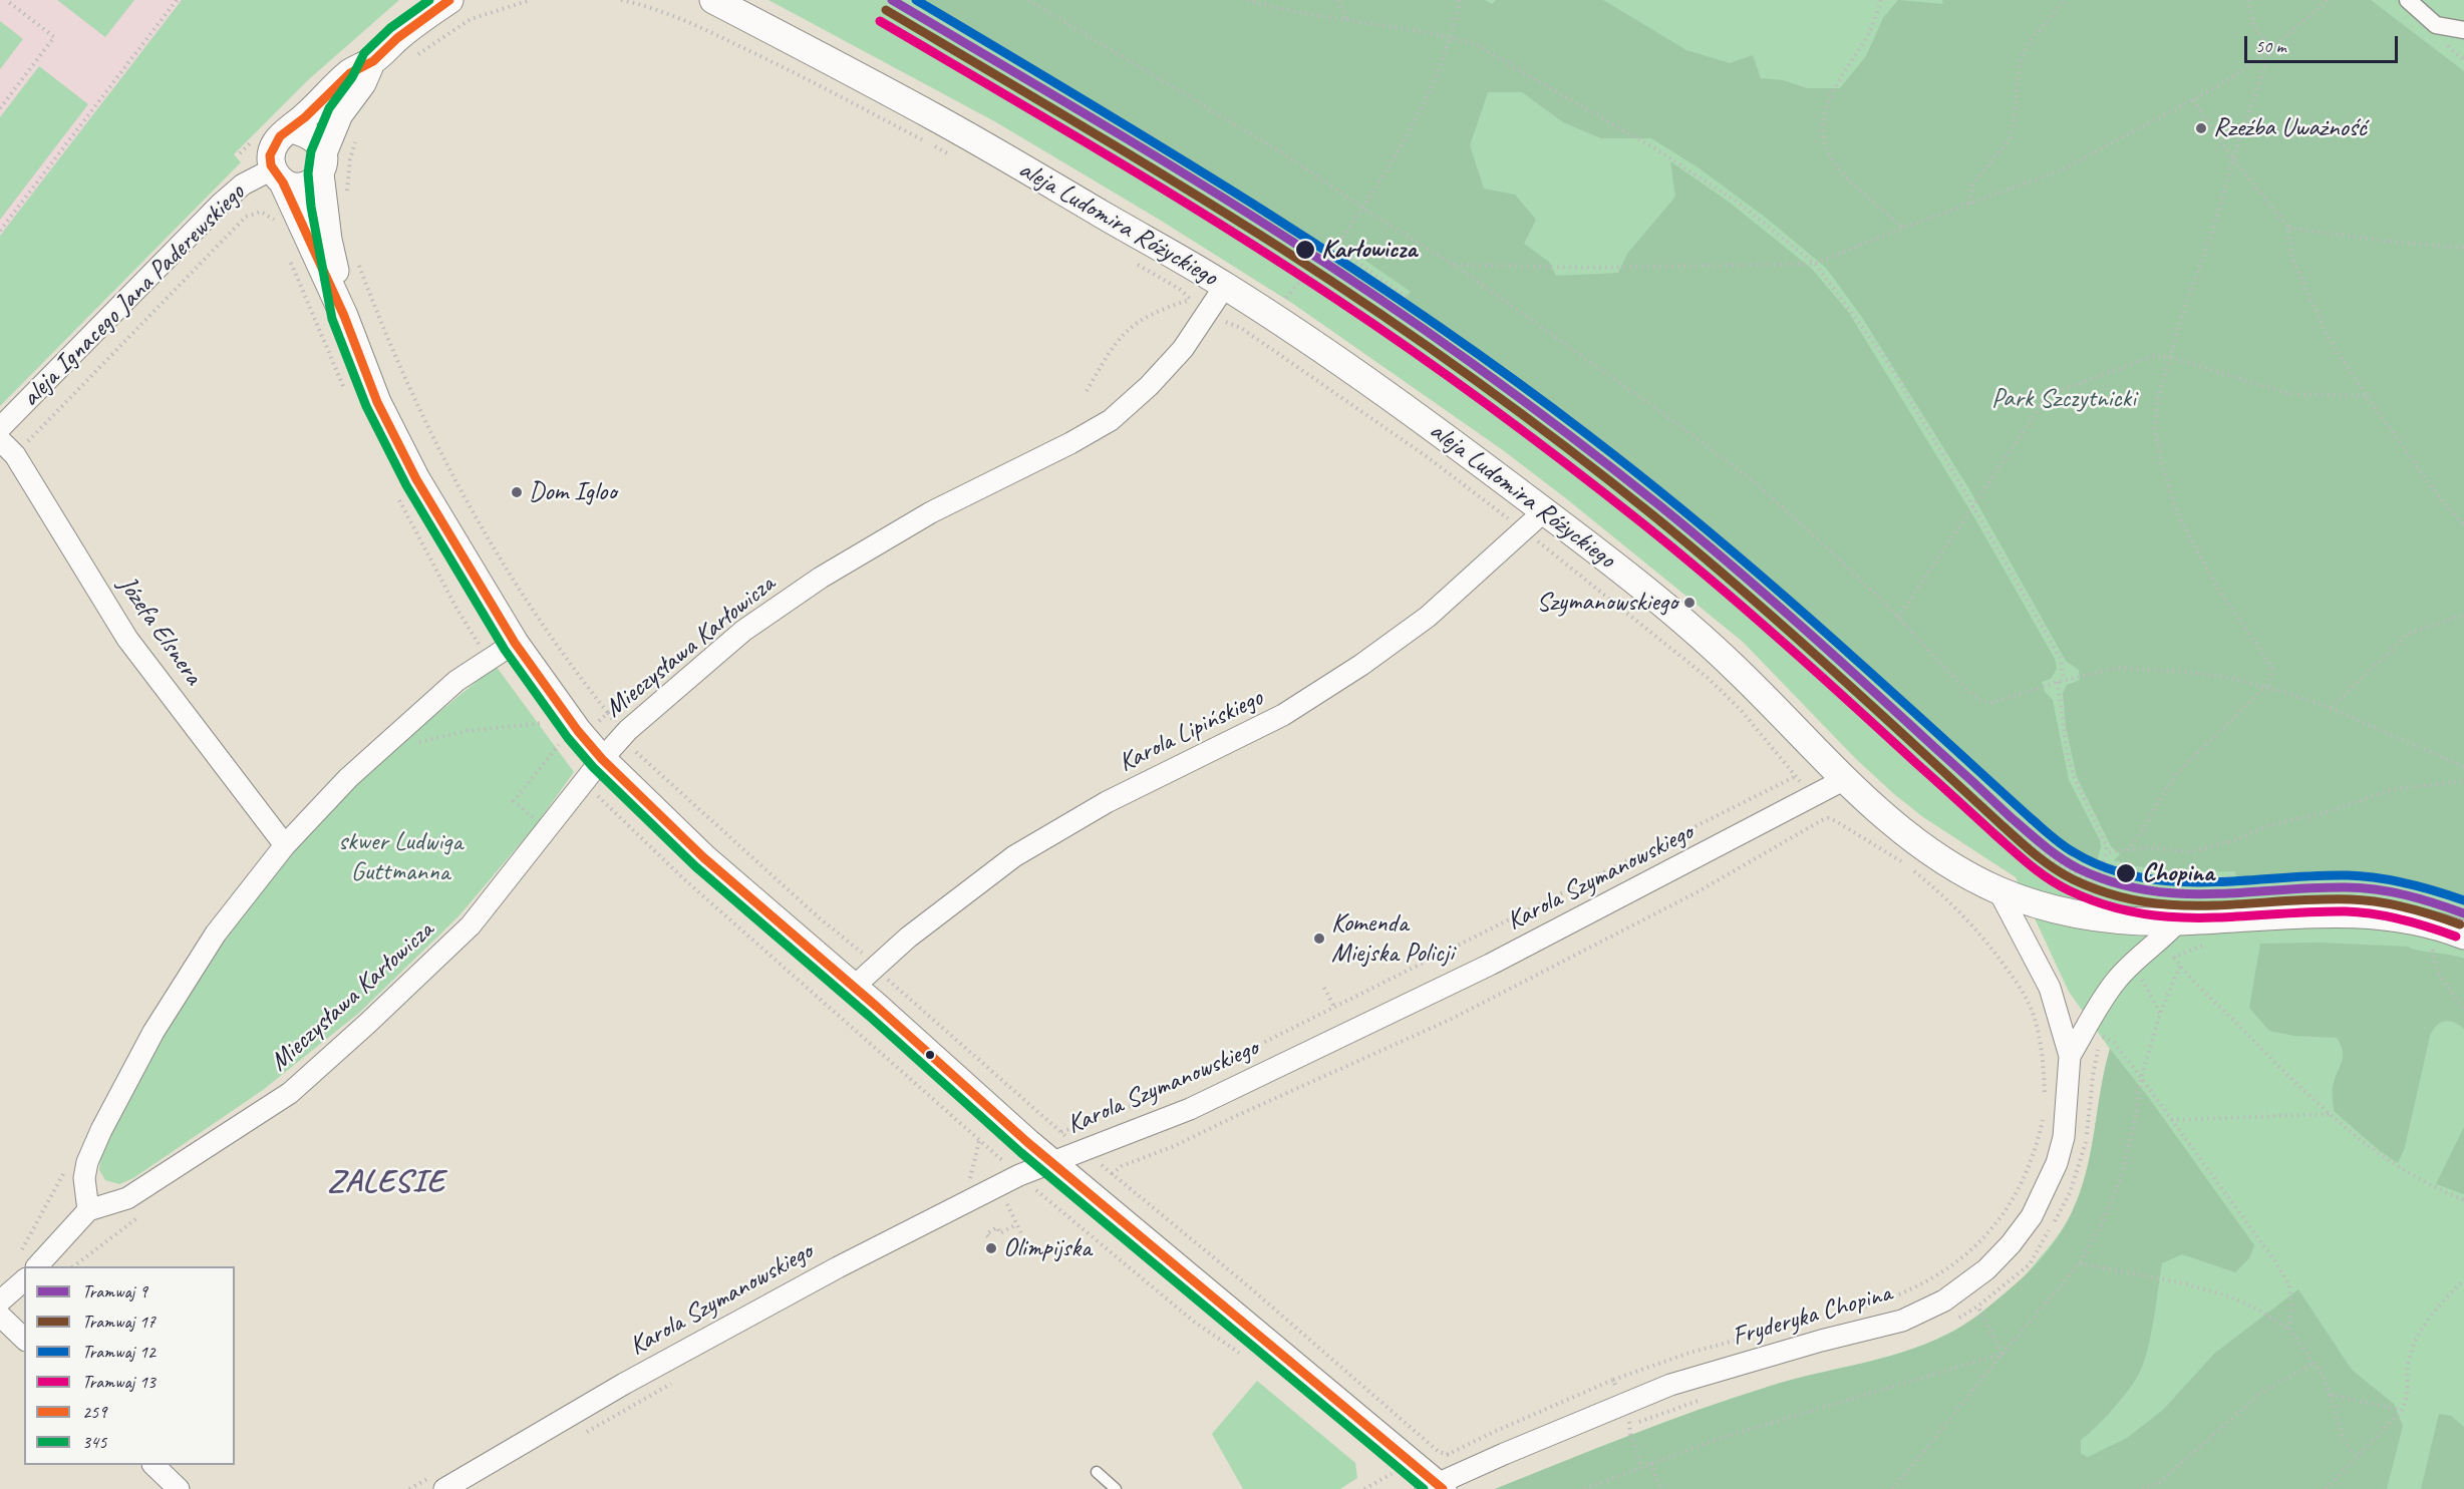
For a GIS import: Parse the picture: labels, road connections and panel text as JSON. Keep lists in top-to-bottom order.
{
  "streets": {
    "street": [
      "aleja Ludomira Różyckiego",
      "aleja Ignacego Jana Paderewskiego",
      "Józefa Elsnera",
      "Mieczysława Karłowicza",
      "Karola Lipińskiego",
      "Karola Szymanowskiego",
      "Fryderyka Chopina"
    ]
  },
  "crossings": [
    ["aleja Ludomira Różyckiego", "Mieczysława Karłowicza"],
    ["aleja Ludomira Różyckiego", "Karola Lipińskiego"],
    ["aleja Ludomira Różyckiego", "Karola Szymanowskiego"],
    ["aleja Ludomira Różyckiego", "Fryderyka Chopina"]
  ],
  "districts": ["ZALESIE"],
  "parks": ["Park Szczytnicki", "skwer Ludwiga Guttmanna"],
  "places": [
    "Rzeźba Uważność",
    "Karłowicza",
    "Dom Igloo",
    "Szymanowskiego",
    "Chopina",
    "Komenda Miejska Policji",
    "Olimpijska"
  ],
  "lines": [
    "tram line 9",
    "tram line 12",
    "transit line 259",
    "transit line 345",
    "tram line 17",
    "tram line 13"
  ],
  "legend": [
    "Tramwaj 9",
    "Tramwaj 17",
    "Tramwaj 12",
    "Tramwaj 13",
    "259",
    "345"
  ],
  "scale_bar": "50 m"
}
